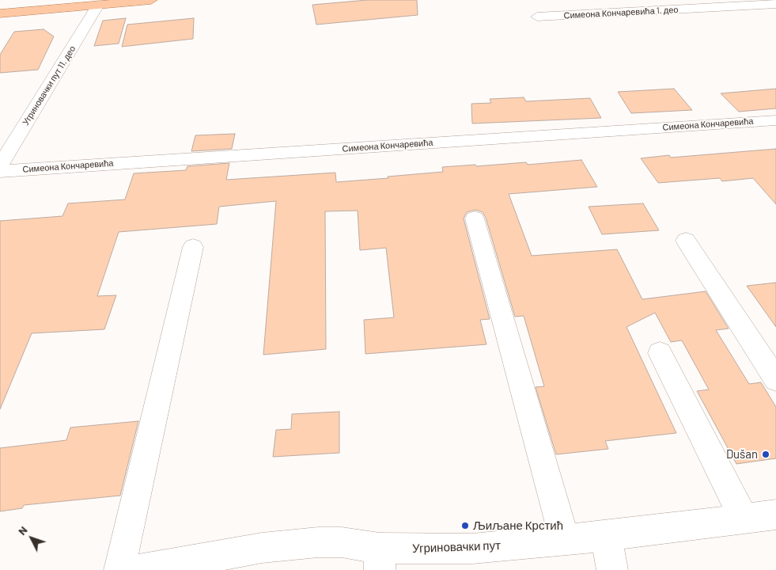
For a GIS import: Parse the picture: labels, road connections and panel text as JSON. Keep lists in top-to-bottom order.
{
  "streets": {
    "street": [
      "Симеона Кончаревића 1. део",
      "Угриновачки пут 11. део",
      "Симеона Кончаревића",
      "Угриновачки пут"
    ]
  },
  "places": ["Dušan", "Љиљане Крстић"],
  "north": "top left"
}
